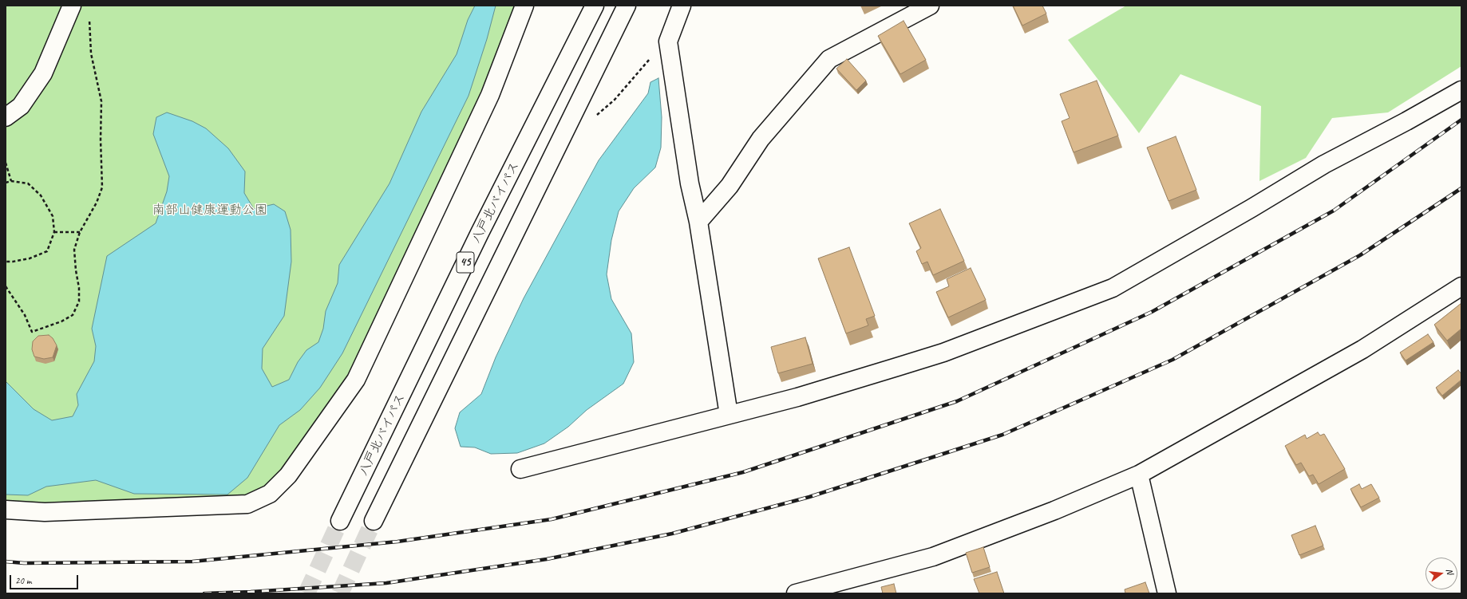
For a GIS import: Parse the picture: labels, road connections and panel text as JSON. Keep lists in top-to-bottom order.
{
  "streets": {
    "main road": ["八戸北バイパス", "45"]
  },
  "parks": ["南部山健康運動公園"],
  "scale_bar": "20 m",
  "north": "right"
}
